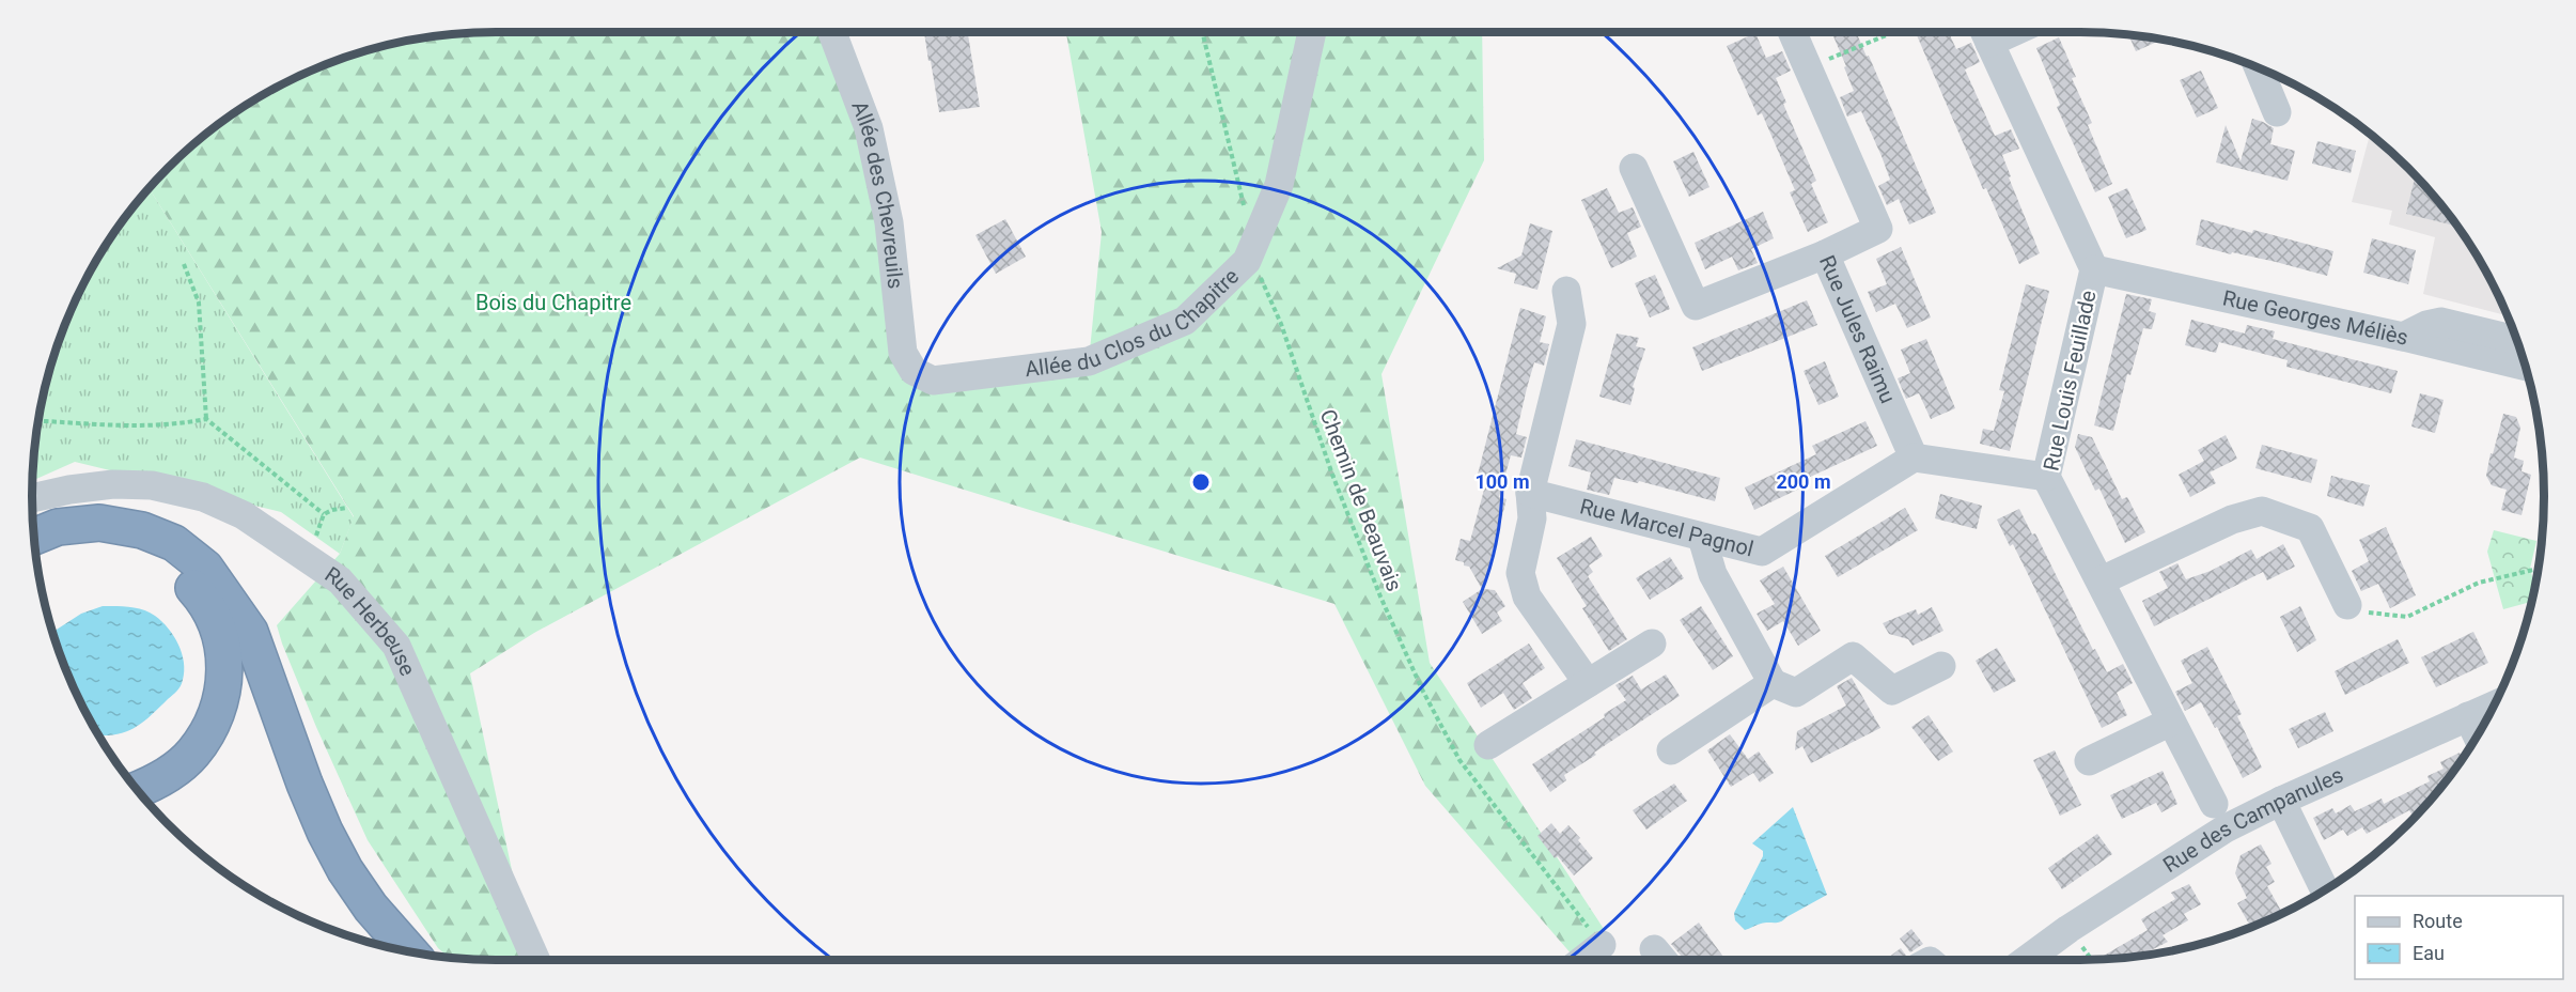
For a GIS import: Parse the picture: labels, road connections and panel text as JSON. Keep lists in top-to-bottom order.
{
  "streets": {
    "street": [
      "Allée des Chevreuils",
      "Rue Georges Méliès",
      "Allée du Clos du Chapitre",
      "Rue Jules Raimu",
      "Rue Louis Feuillade",
      "Rue Marcel Pagnol",
      "Rue Herbeuse",
      "Rue des Campanules"
    ],
    "path": ["Chemin de Beauvais"]
  },
  "crossings": [
    ["Allée des Chevreuils", "Allée du Clos du Chapitre"],
    ["Rue Georges Méliès", "Rue Louis Feuillade"],
    ["Allée du Clos du Chapitre", "Chemin de Beauvais"],
    ["Rue Jules Raimu", "Rue Marcel Pagnol"]
  ],
  "parks": ["Bois du Chapitre"],
  "legend": ["Route", "Eau"],
  "rings": ["100 m", "200 m"]
}
